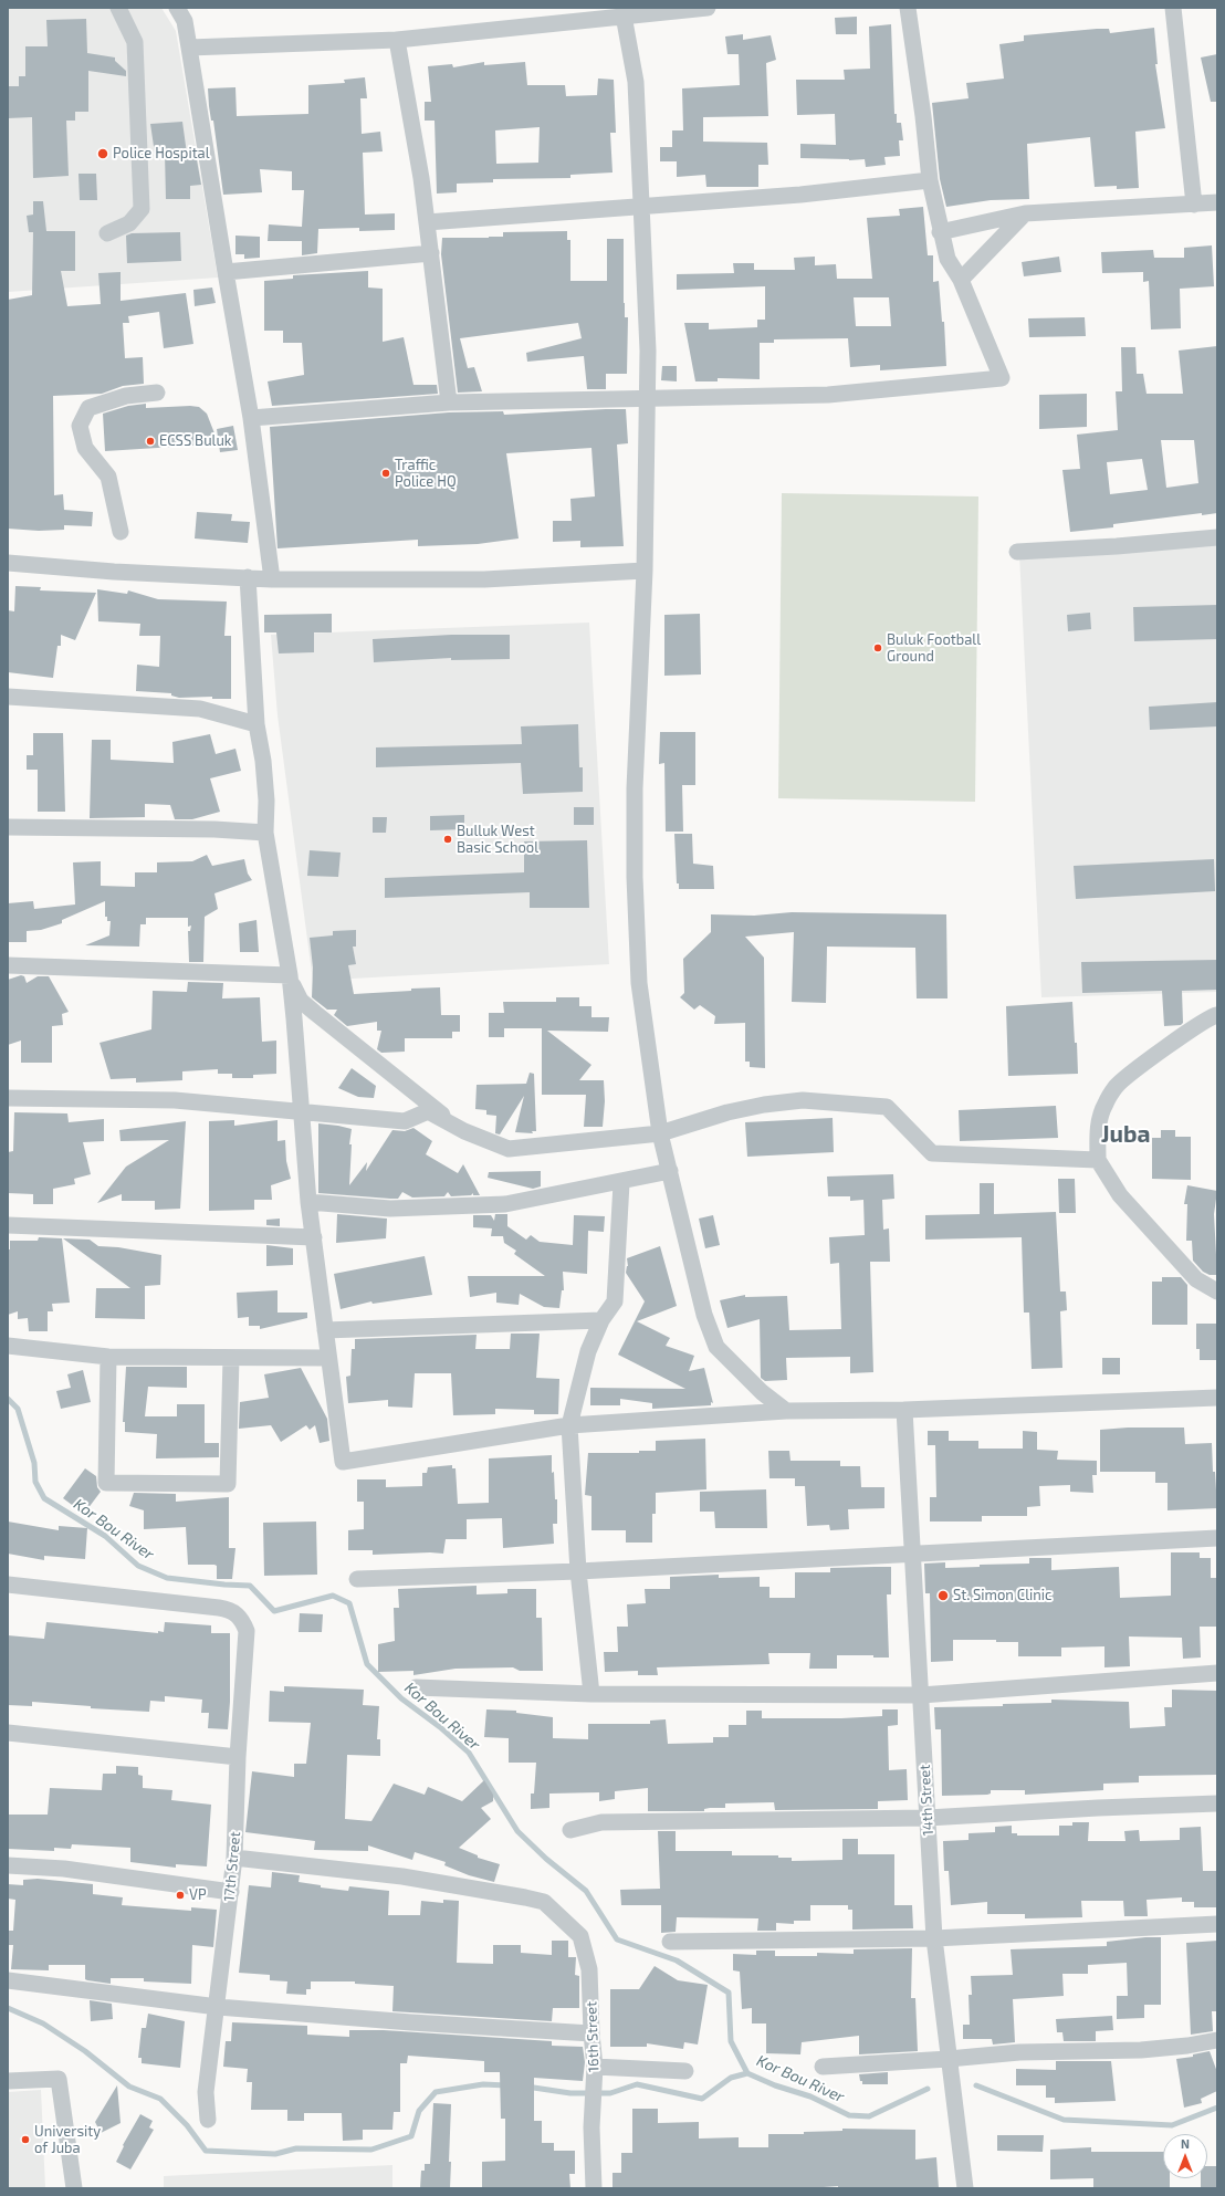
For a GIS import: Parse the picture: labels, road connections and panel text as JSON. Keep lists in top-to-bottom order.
{
  "streets": {
    "street": ["14th Street", "17th Street", "16th Street"]
  },
  "crossings": [
    ["17th Street", "16th Street"]
  ],
  "districts": ["Juba"],
  "water": ["Kor Bou River"],
  "places": [
    "Police Hospital",
    "ECSS Buluk",
    "Traffic Police HQ",
    "Buluk Football Ground",
    "Bulluk West Basic School",
    "St. Simon Clinic",
    "VP",
    "University of Juba"
  ],
  "north": "top"
}
